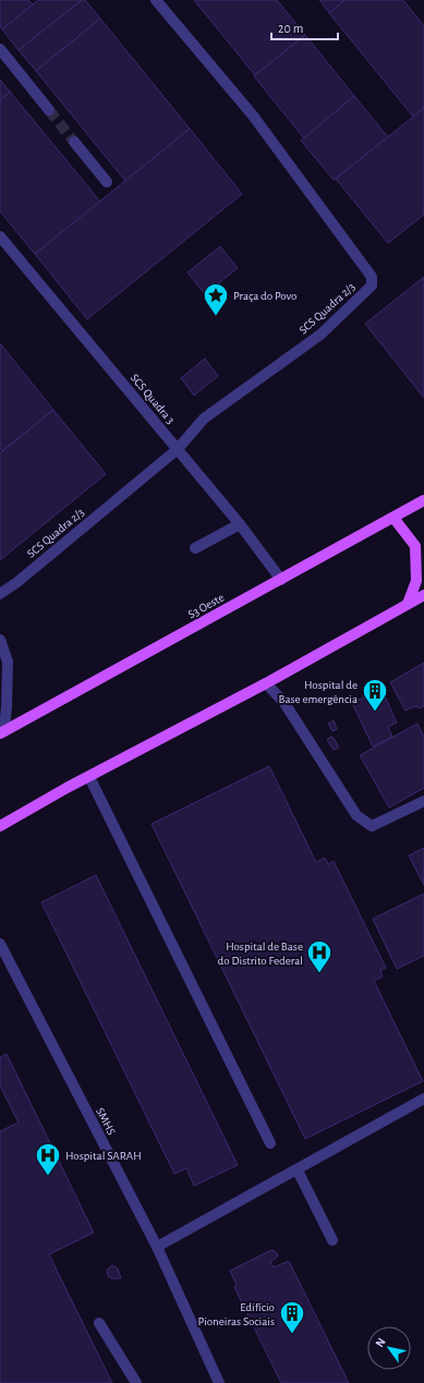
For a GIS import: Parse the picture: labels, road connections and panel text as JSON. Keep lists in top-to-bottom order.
{
  "streets": {
    "main road": ["S3 Oeste"],
    "street": ["SCS Quadra 2/3", "SCS Quadra 3", "SMHS"]
  },
  "crossings": [
    ["SCS Quadra 2/3", "SCS Quadra 3"],
    ["SCS Quadra 3", "S3 Oeste"]
  ],
  "places": {
    "place": ["Praça do Povo"],
    "building": ["Hospital de Base emergência", "Edifício Pioneiras Sociais"],
    "hospital": ["Hospital de Base do Distrito Federal", "Hospital SARAH"]
  },
  "scale_bar": "20 m",
  "north": "top left"
}
